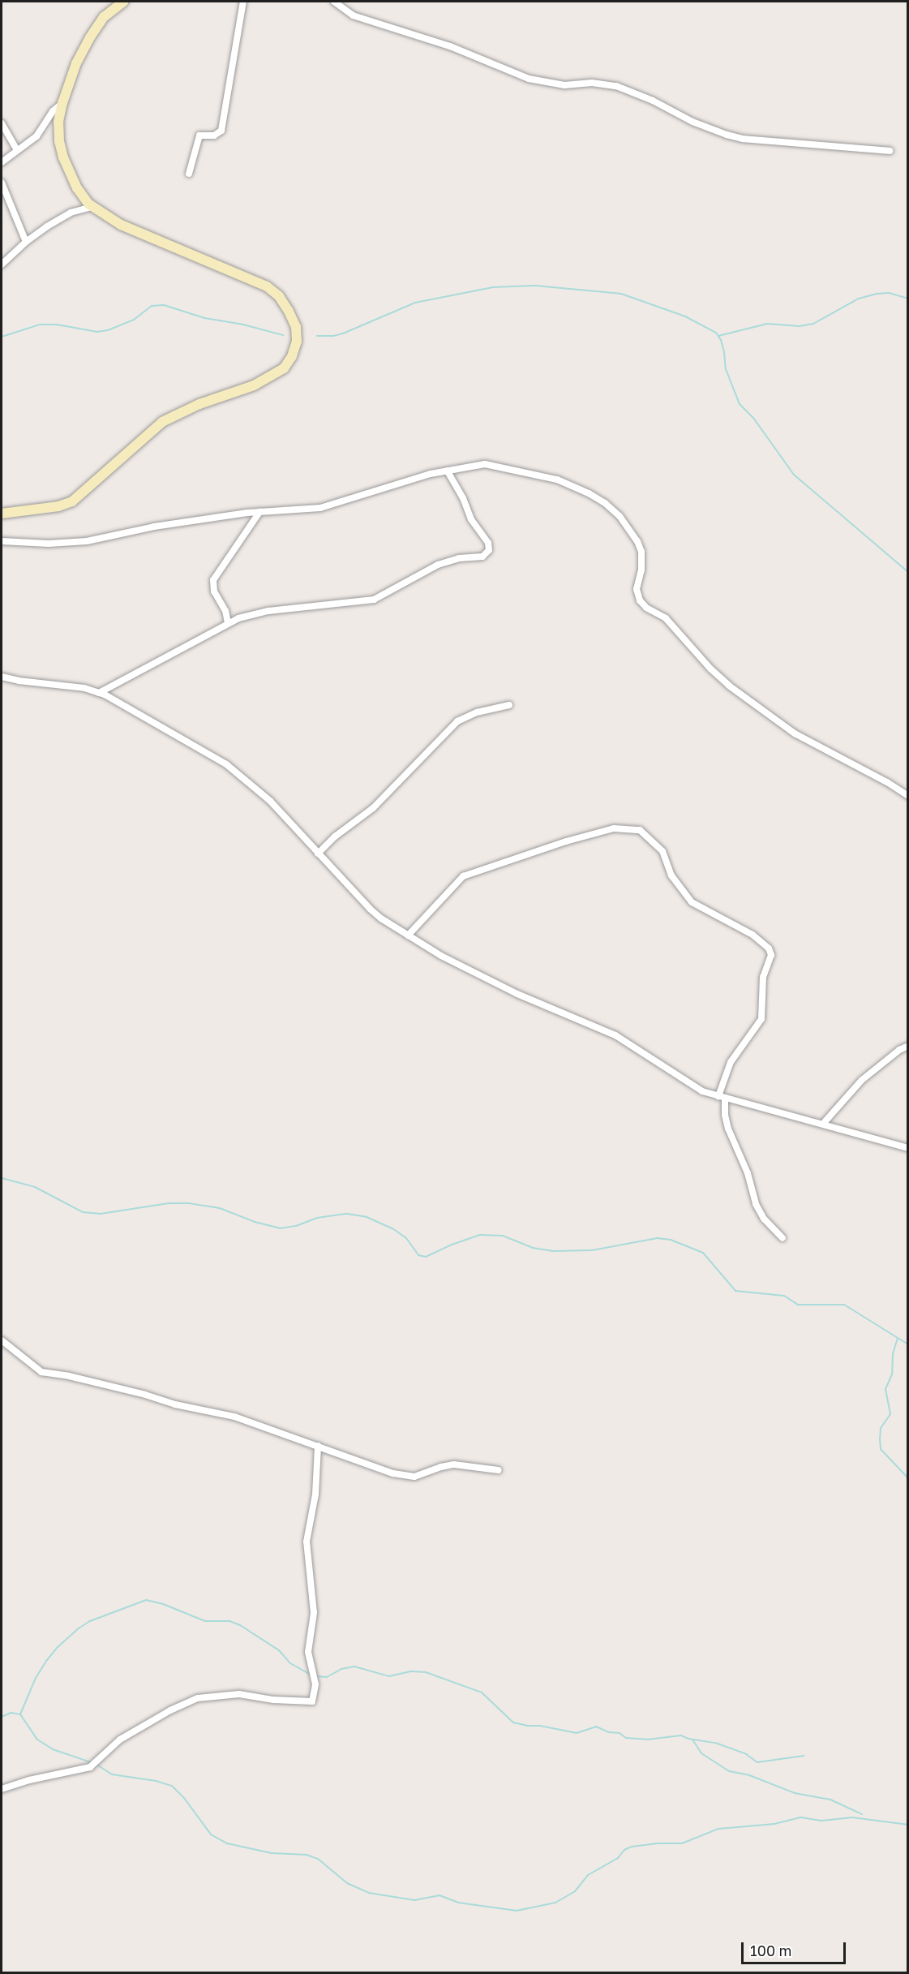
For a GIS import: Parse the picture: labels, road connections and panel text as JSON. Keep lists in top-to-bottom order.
{
  "scale_bar": "100 m"
}
